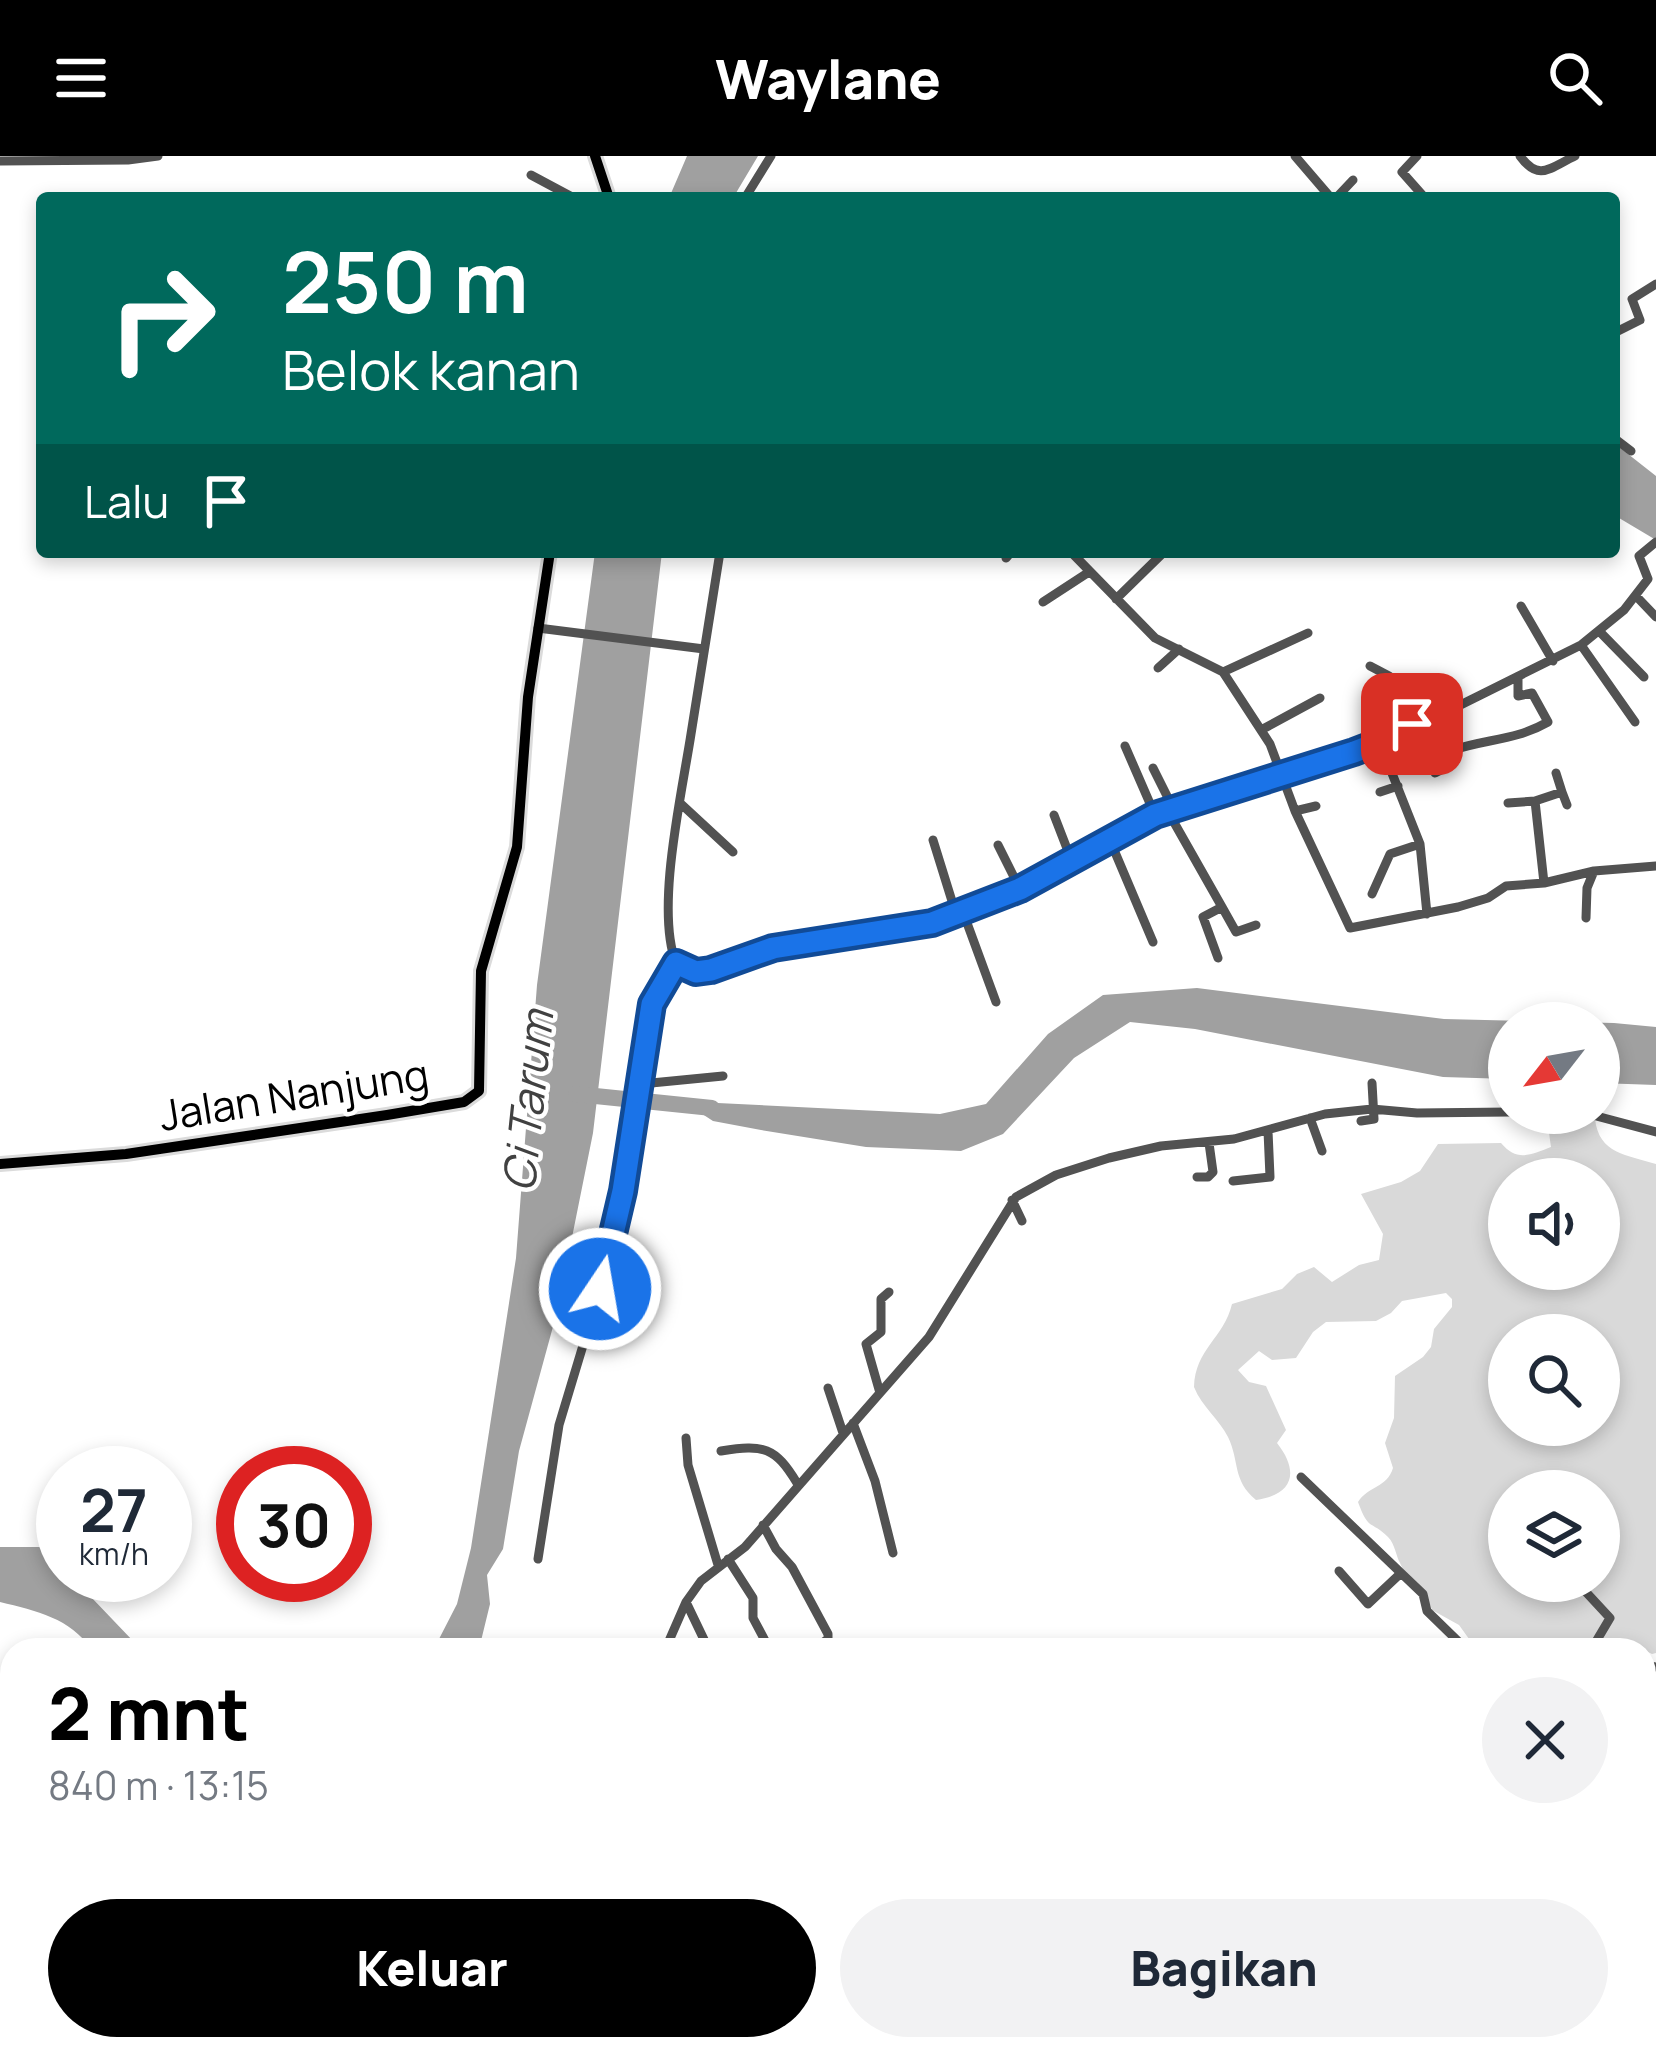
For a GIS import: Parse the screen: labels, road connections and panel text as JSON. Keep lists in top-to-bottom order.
{
  "streets": {
    "main road": ["Jalan Nanjung"]
  },
  "water": ["Ci Tarum"],
  "north": "bottom left",
  "page": {
    "header": "Waylane",
    "turn": ["250 m", "Belok kanan"],
    "then": "Lalu",
    "speed": "27 km/h",
    "limit": "30",
    "heading": ["2 mnt", "840 m · 13:15"],
    "buttons": ["Keluar", "Bagikan"]
  }
}
